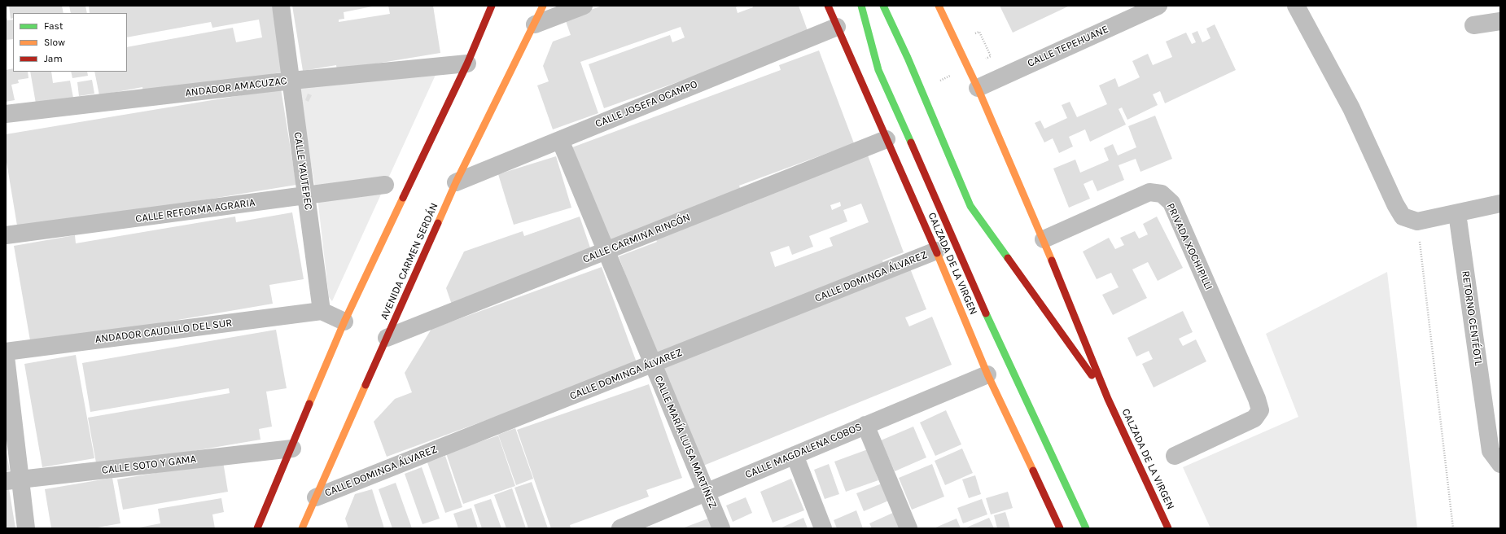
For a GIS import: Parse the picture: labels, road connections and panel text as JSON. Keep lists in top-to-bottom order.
{
  "streets": {
    "street": [
      "CALLE TEPEHUANE",
      "ANDADOR AMACUZAC",
      "CALLE JOSEFA OCAMPO",
      "CALLE YAUTEPEC",
      "CALLE REFORMA AGRARIA",
      "CALLE CARMINA RINCÓN",
      "PRIVADA XOCHIPILLI",
      "AVENIDA CARMEN SERDÁN",
      "CALZADA DE LA VIRGEN",
      "CALLE DOMINGA ÁLVAREZ",
      "RETORNO CENTÉOTL",
      "ANDADOR CAUDILLO DEL SUR",
      "CALLE MARÍA LUISA MARTÍNEZ",
      "CALLE MAGDALENA COBOS",
      "CALLE SOTO Y GAMA"
    ]
  },
  "crossings": [
    ["CALLE TEPEHUANE", "CALZADA DE LA VIRGEN"],
    ["ANDADOR AMACUZAC", "CALLE YAUTEPEC"],
    ["CALLE JOSEFA OCAMPO", "AVENIDA CARMEN SERDÁN"],
    ["CALLE JOSEFA OCAMPO", "CALZADA DE LA VIRGEN"],
    ["CALLE JOSEFA OCAMPO", "CALLE MARÍA LUISA MARTÍNEZ"],
    ["CALLE YAUTEPEC", "CALLE REFORMA AGRARIA"],
    ["CALLE YAUTEPEC", "ANDADOR CAUDILLO DEL SUR"],
    ["CALLE CARMINA RINCÓN", "AVENIDA CARMEN SERDÁN"],
    ["CALLE CARMINA RINCÓN", "CALZADA DE LA VIRGEN"],
    ["CALLE CARMINA RINCÓN", "CALLE MARÍA LUISA MARTÍNEZ"],
    ["PRIVADA XOCHIPILLI", "CALZADA DE LA VIRGEN"],
    ["AVENIDA CARMEN SERDÁN", "CALLE DOMINGA ÁLVAREZ"],
    ["CALZADA DE LA VIRGEN", "CALLE DOMINGA ÁLVAREZ"],
    ["CALZADA DE LA VIRGEN", "CALLE MAGDALENA COBOS"],
    ["CALLE DOMINGA ÁLVAREZ", "CALLE MARÍA LUISA MARTÍNEZ"],
    ["CALLE MARÍA LUISA MARTÍNEZ", "CALLE MAGDALENA COBOS"]
  ],
  "legend": ["Fast", "Slow", "Jam"]
}
